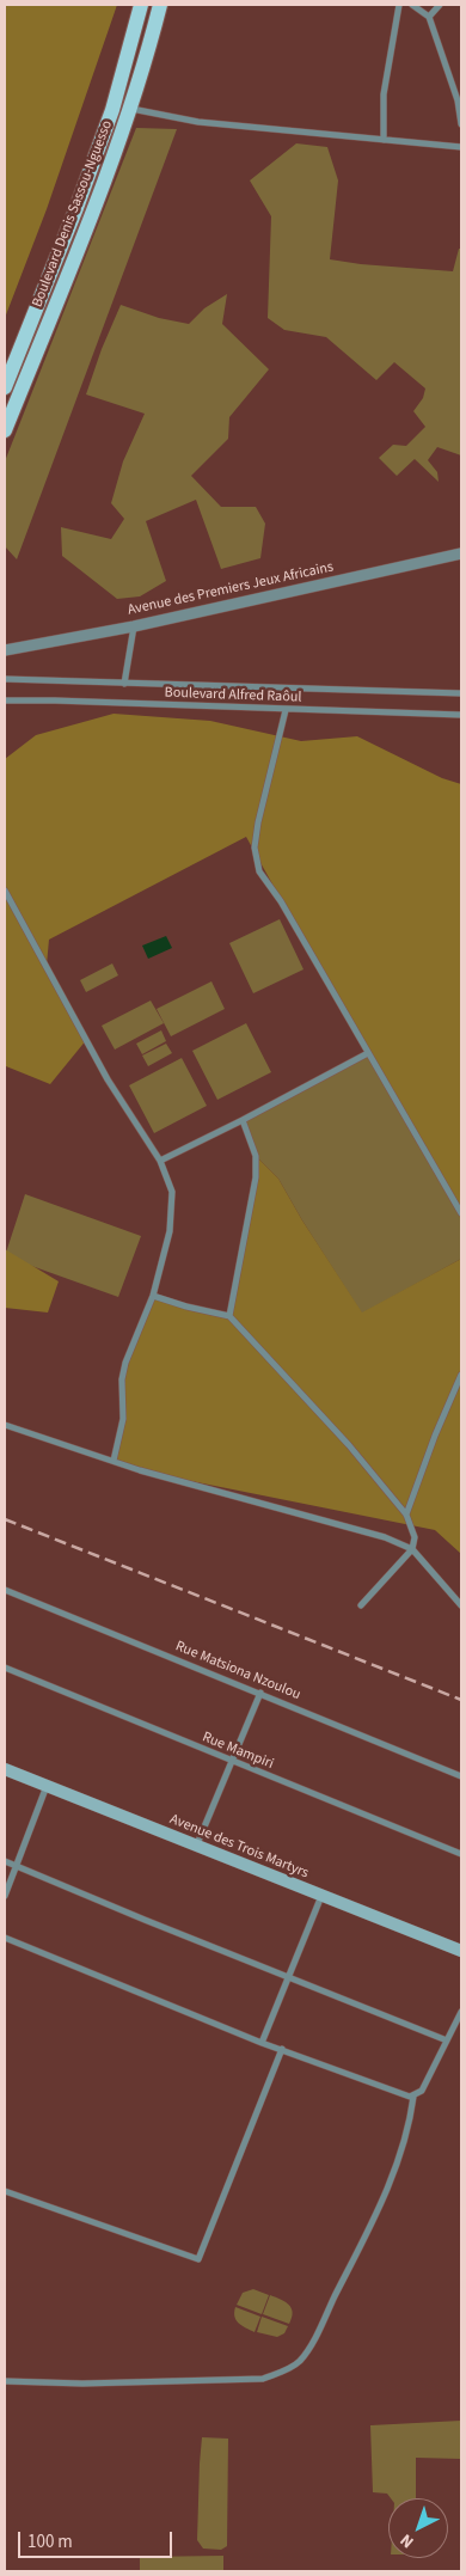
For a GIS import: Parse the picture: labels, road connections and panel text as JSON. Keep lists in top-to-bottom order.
{
  "streets": {
    "main road": ["Boulevard Denis Sassou-Nguesso", "Avenue des Trois Martyrs"],
    "street": [
      "Avenue des Premiers Jeux Africains",
      "Boulevard Alfred Raôul",
      "Rue Matsiona Nzoulou",
      "Rue Mampiri"
    ]
  },
  "scale_bar": "100 m",
  "north": "bottom left"
}
